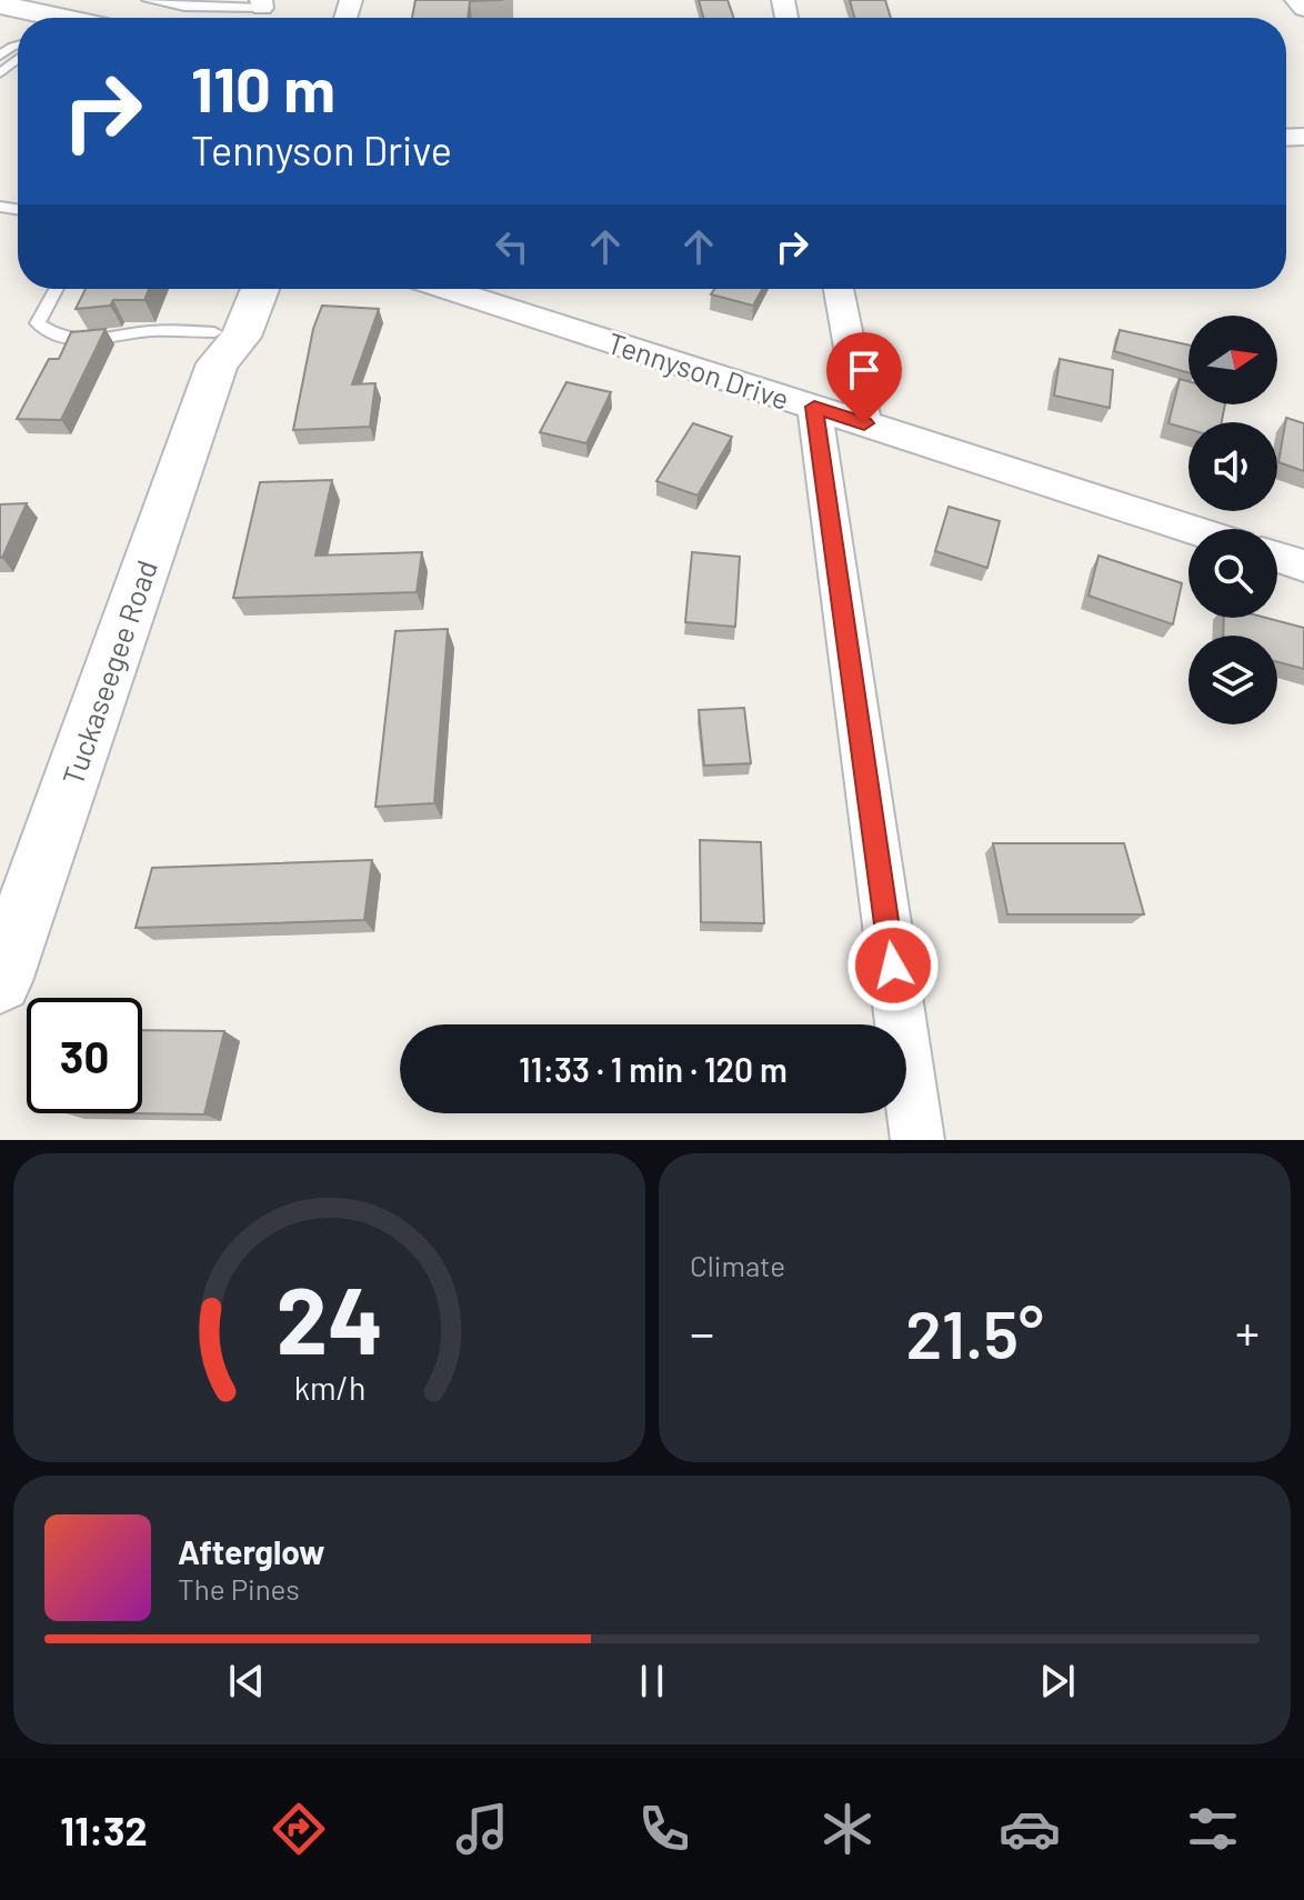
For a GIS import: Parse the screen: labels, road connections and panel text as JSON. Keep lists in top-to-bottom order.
{
  "streets": {
    "main road": ["Tuckaseegee Road"],
    "street": ["Tennyson Drive"]
  },
  "north": "right",
  "page": {
    "turn": ["110 m", "Tennyson Drive"],
    "limit": "30",
    "trip": "11:33 · 1 min · 120 m",
    "tile": "Climate",
    "heat": ["−", "21.5°", "+"],
    "song": ["Afterglow", "The Pines"],
    "tabs": "11:32",
    "gauge": ["24", "km/h"]
  }
}
